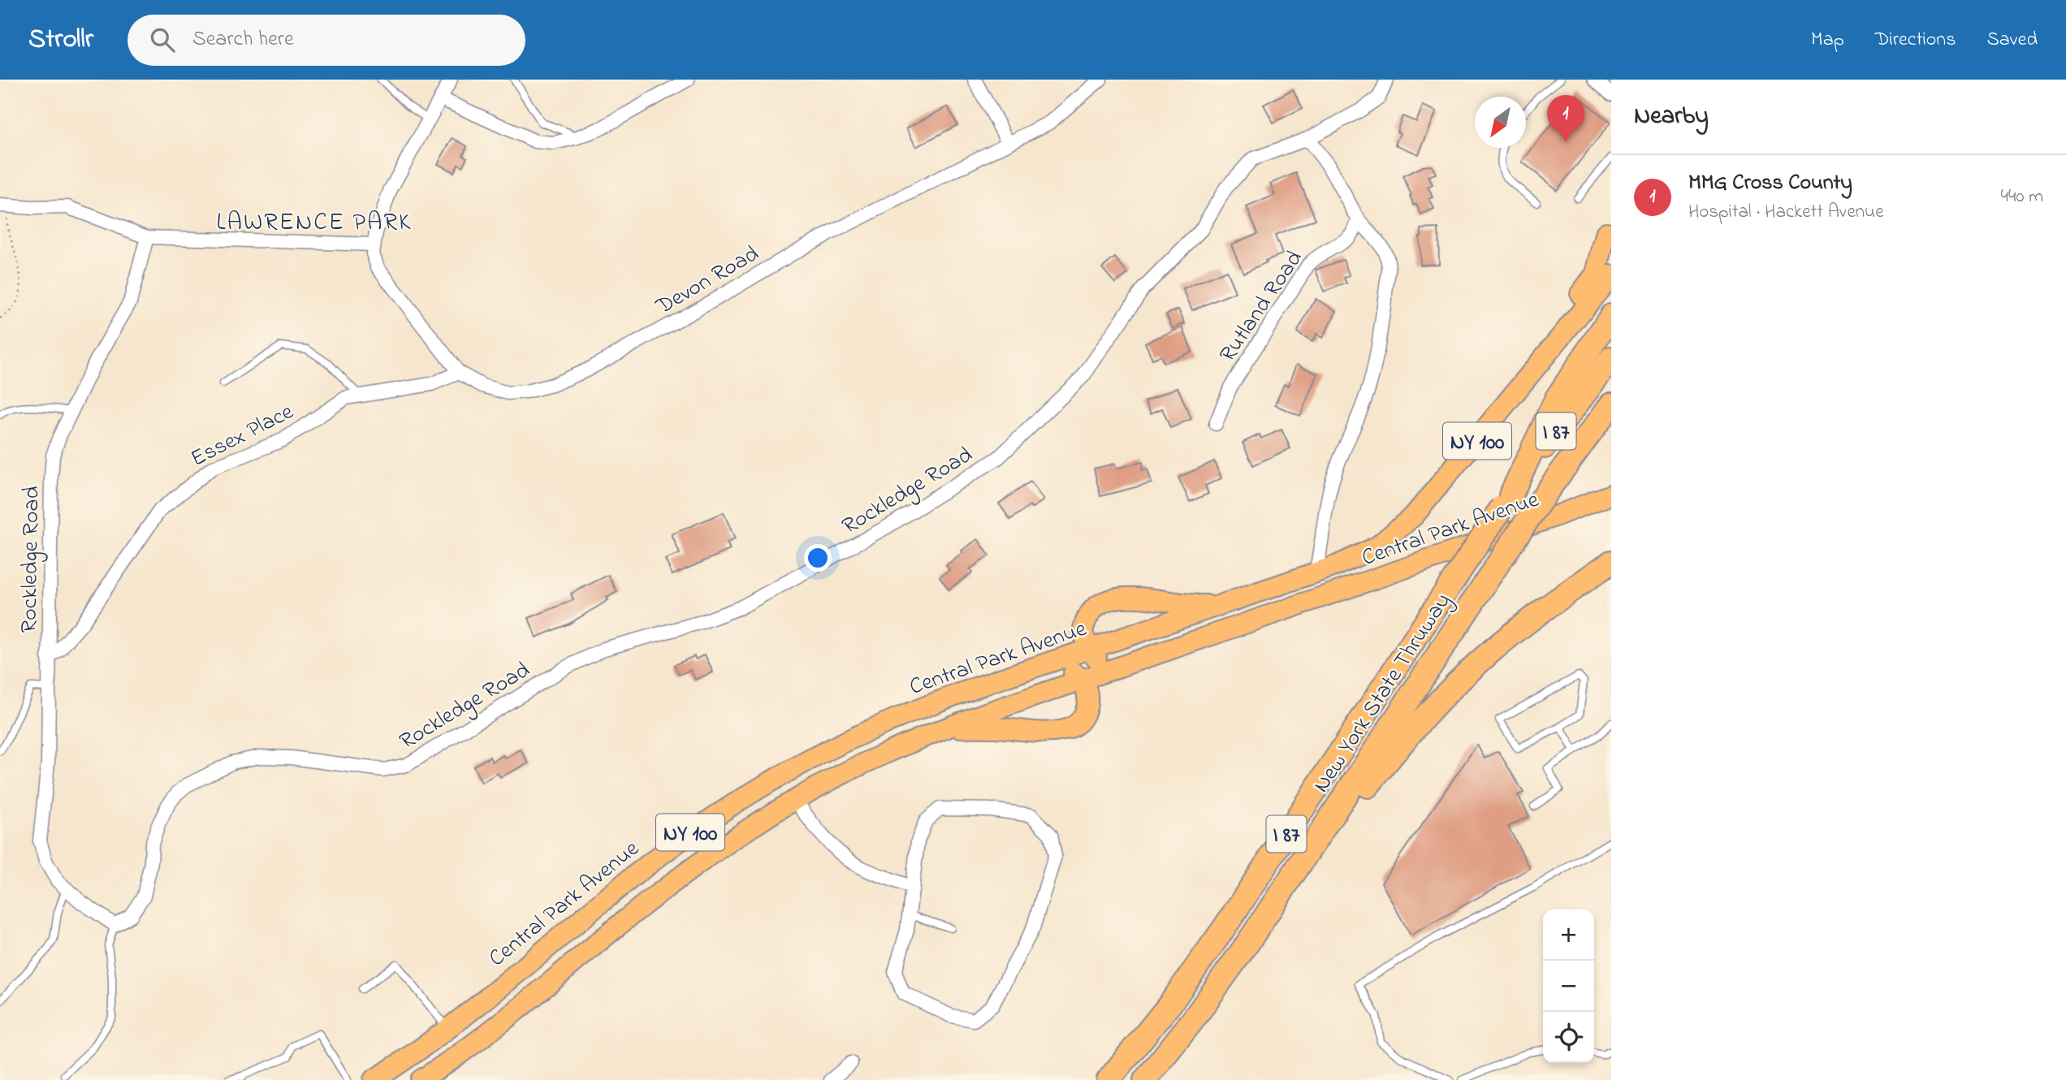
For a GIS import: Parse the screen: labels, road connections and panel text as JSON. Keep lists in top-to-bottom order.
{
  "streets": {
    "highway": ["I 87", "New York State Thruway"],
    "main road": ["NY 100", "Central Park Avenue"],
    "street": [
      "Devon Road",
      "Rutland Road",
      "Essex Place",
      "Rockledge Road"
    ]
  },
  "crossings": [
    ["Devon Road", "Essex Place"],
    ["Essex Place", "Rockledge Road"]
  ],
  "districts": ["LAWRENCE PARK"],
  "north": "bottom left",
  "page": {
    "header": "Strollr",
    "search": "Search here",
    "nav": ["Map", "Directions", "Saved"],
    "heading": "Nearby",
    "pins": "1",
    "list": [
      {
        "mark": "1",
        "name": "MMG Cross County",
        "note": "Hospital · Hackett Avenue",
        "value": "440 m"
      }
    ],
    "map_buttons": ["+", "−"]
  }
}
